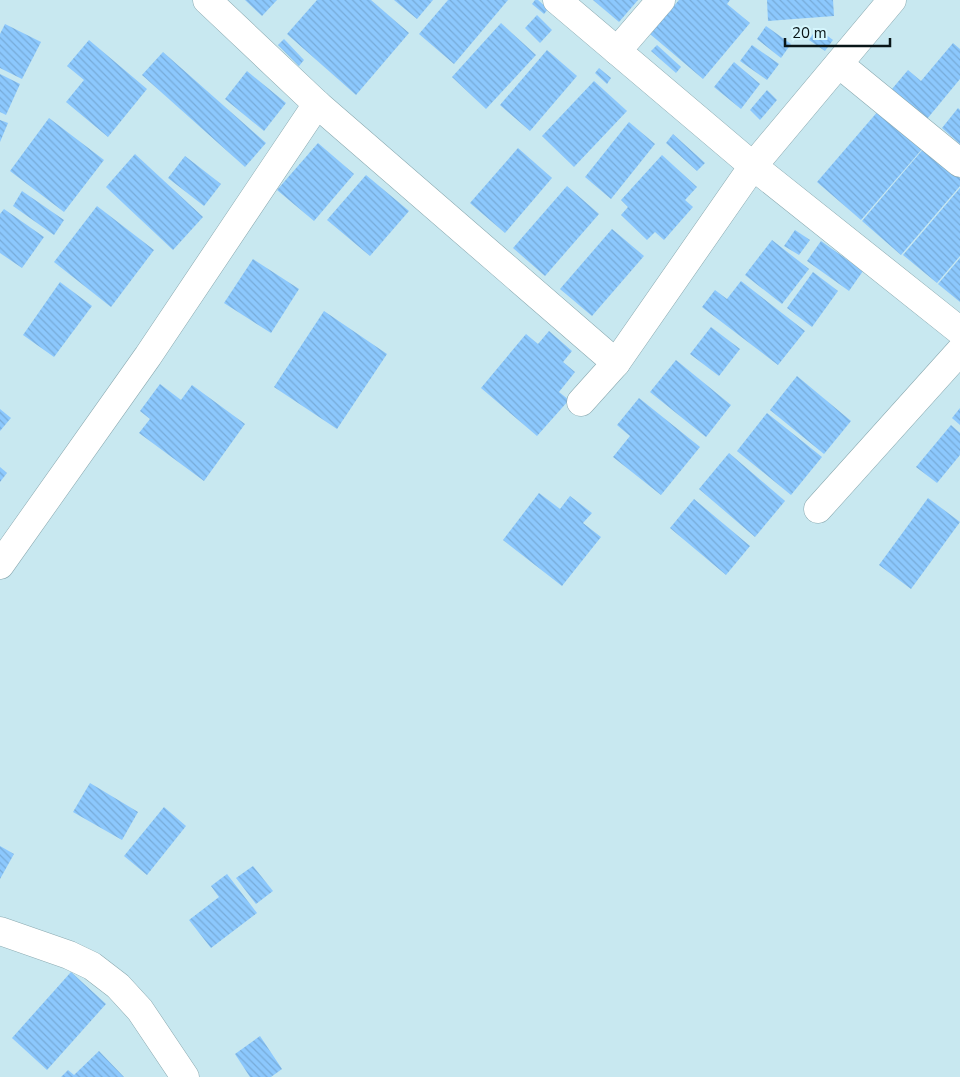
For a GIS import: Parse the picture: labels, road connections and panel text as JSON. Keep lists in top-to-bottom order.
{
  "scale_bar": "20 m"
}
